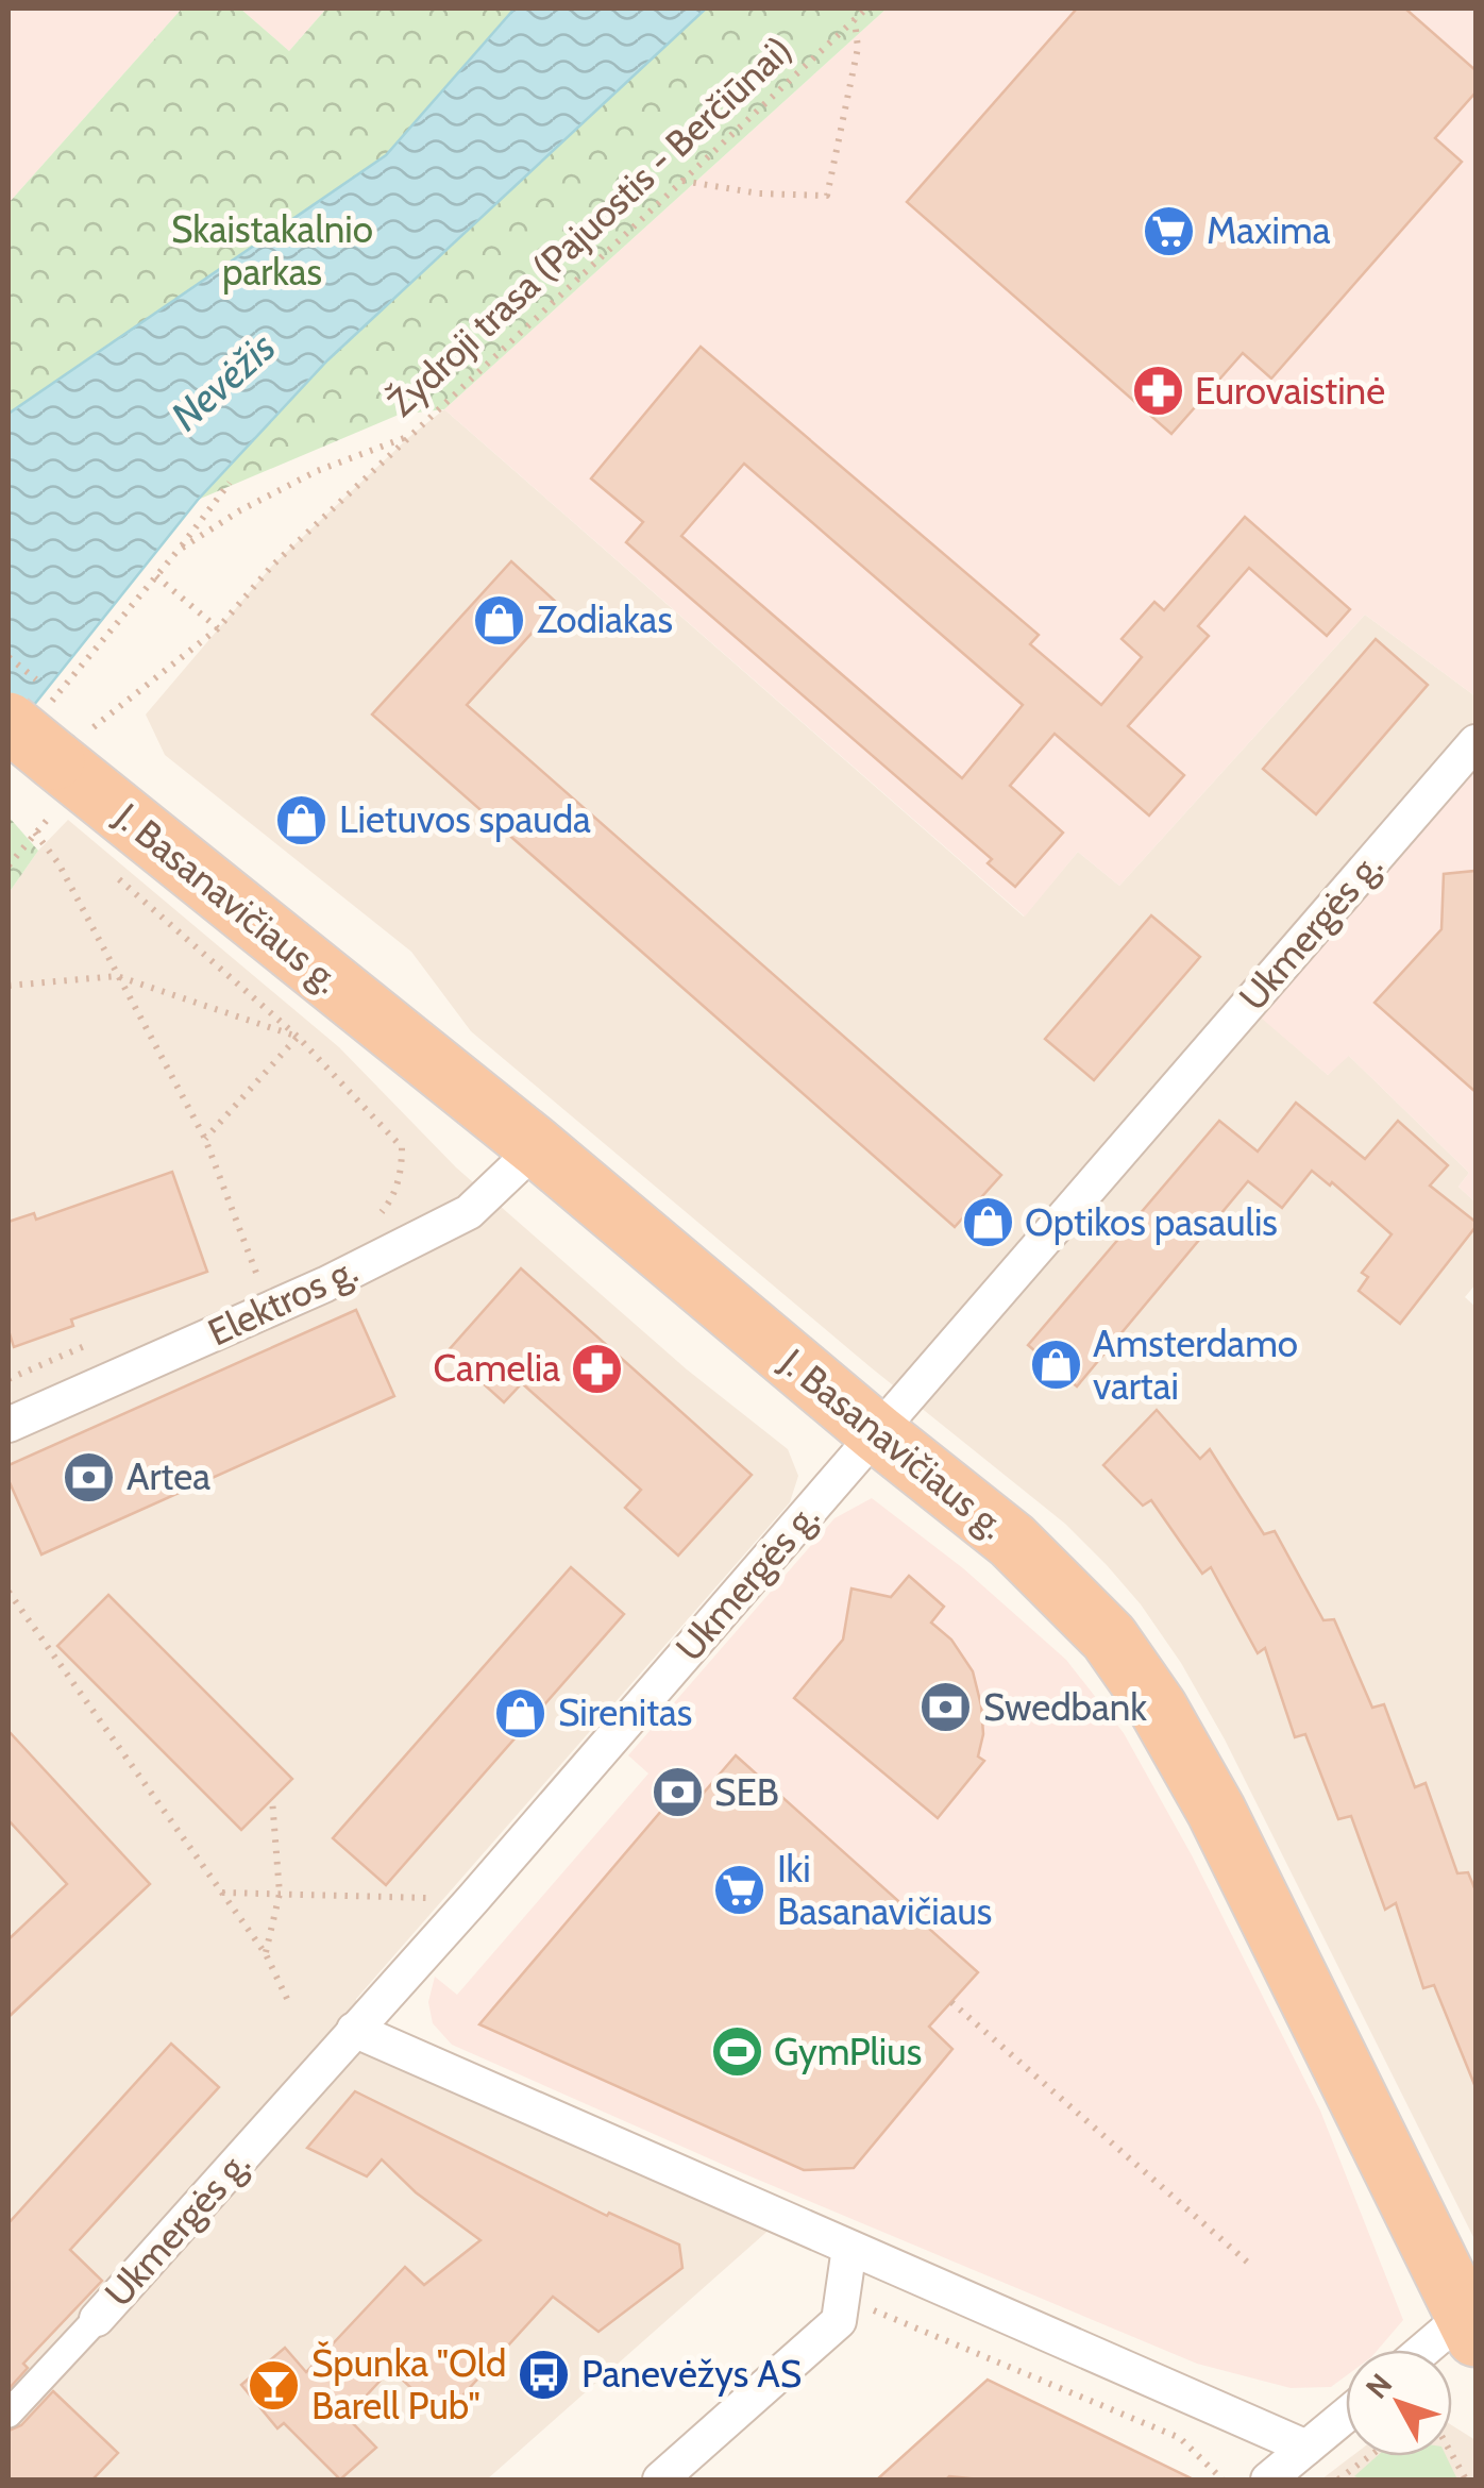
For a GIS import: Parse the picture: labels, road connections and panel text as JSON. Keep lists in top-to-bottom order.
{
  "streets": {
    "highway": ["J. Basanavičiaus g."],
    "street": ["Ukmergės g.", "Elektros g."],
    "path": ["Žydroji trasa (Pajuostis - Berčiūnai)"]
  },
  "crossings": [
    ["Žydroji trasa (Pajuostis - Berčiūnai)", "J. Basanavičiaus g."],
    ["J. Basanavičiaus g.", "Ukmergės g."],
    ["J. Basanavičiaus g.", "Elektros g."]
  ],
  "water": ["Nevėžis"],
  "parks": ["Skaistakalnio parkas"],
  "places": {
    "supermarket": ["Maxima", "Iki Basanavičiaus"],
    "pharmacy": ["Eurovaistinė", "Camelia"],
    "shop": [
      "Zodiakas",
      "Lietuvos spauda",
      "Optikos pasaulis",
      "Amsterdamo vartai",
      "Sirenitas"
    ],
    "bank": ["Artea", "Swedbank", "SEB"],
    "sports": ["GymPlius"],
    "bus stop": ["Panevėžys AS"],
    "bar": ["Špunka \"Old Barell Pub\""]
  },
  "north": "top left"
}
